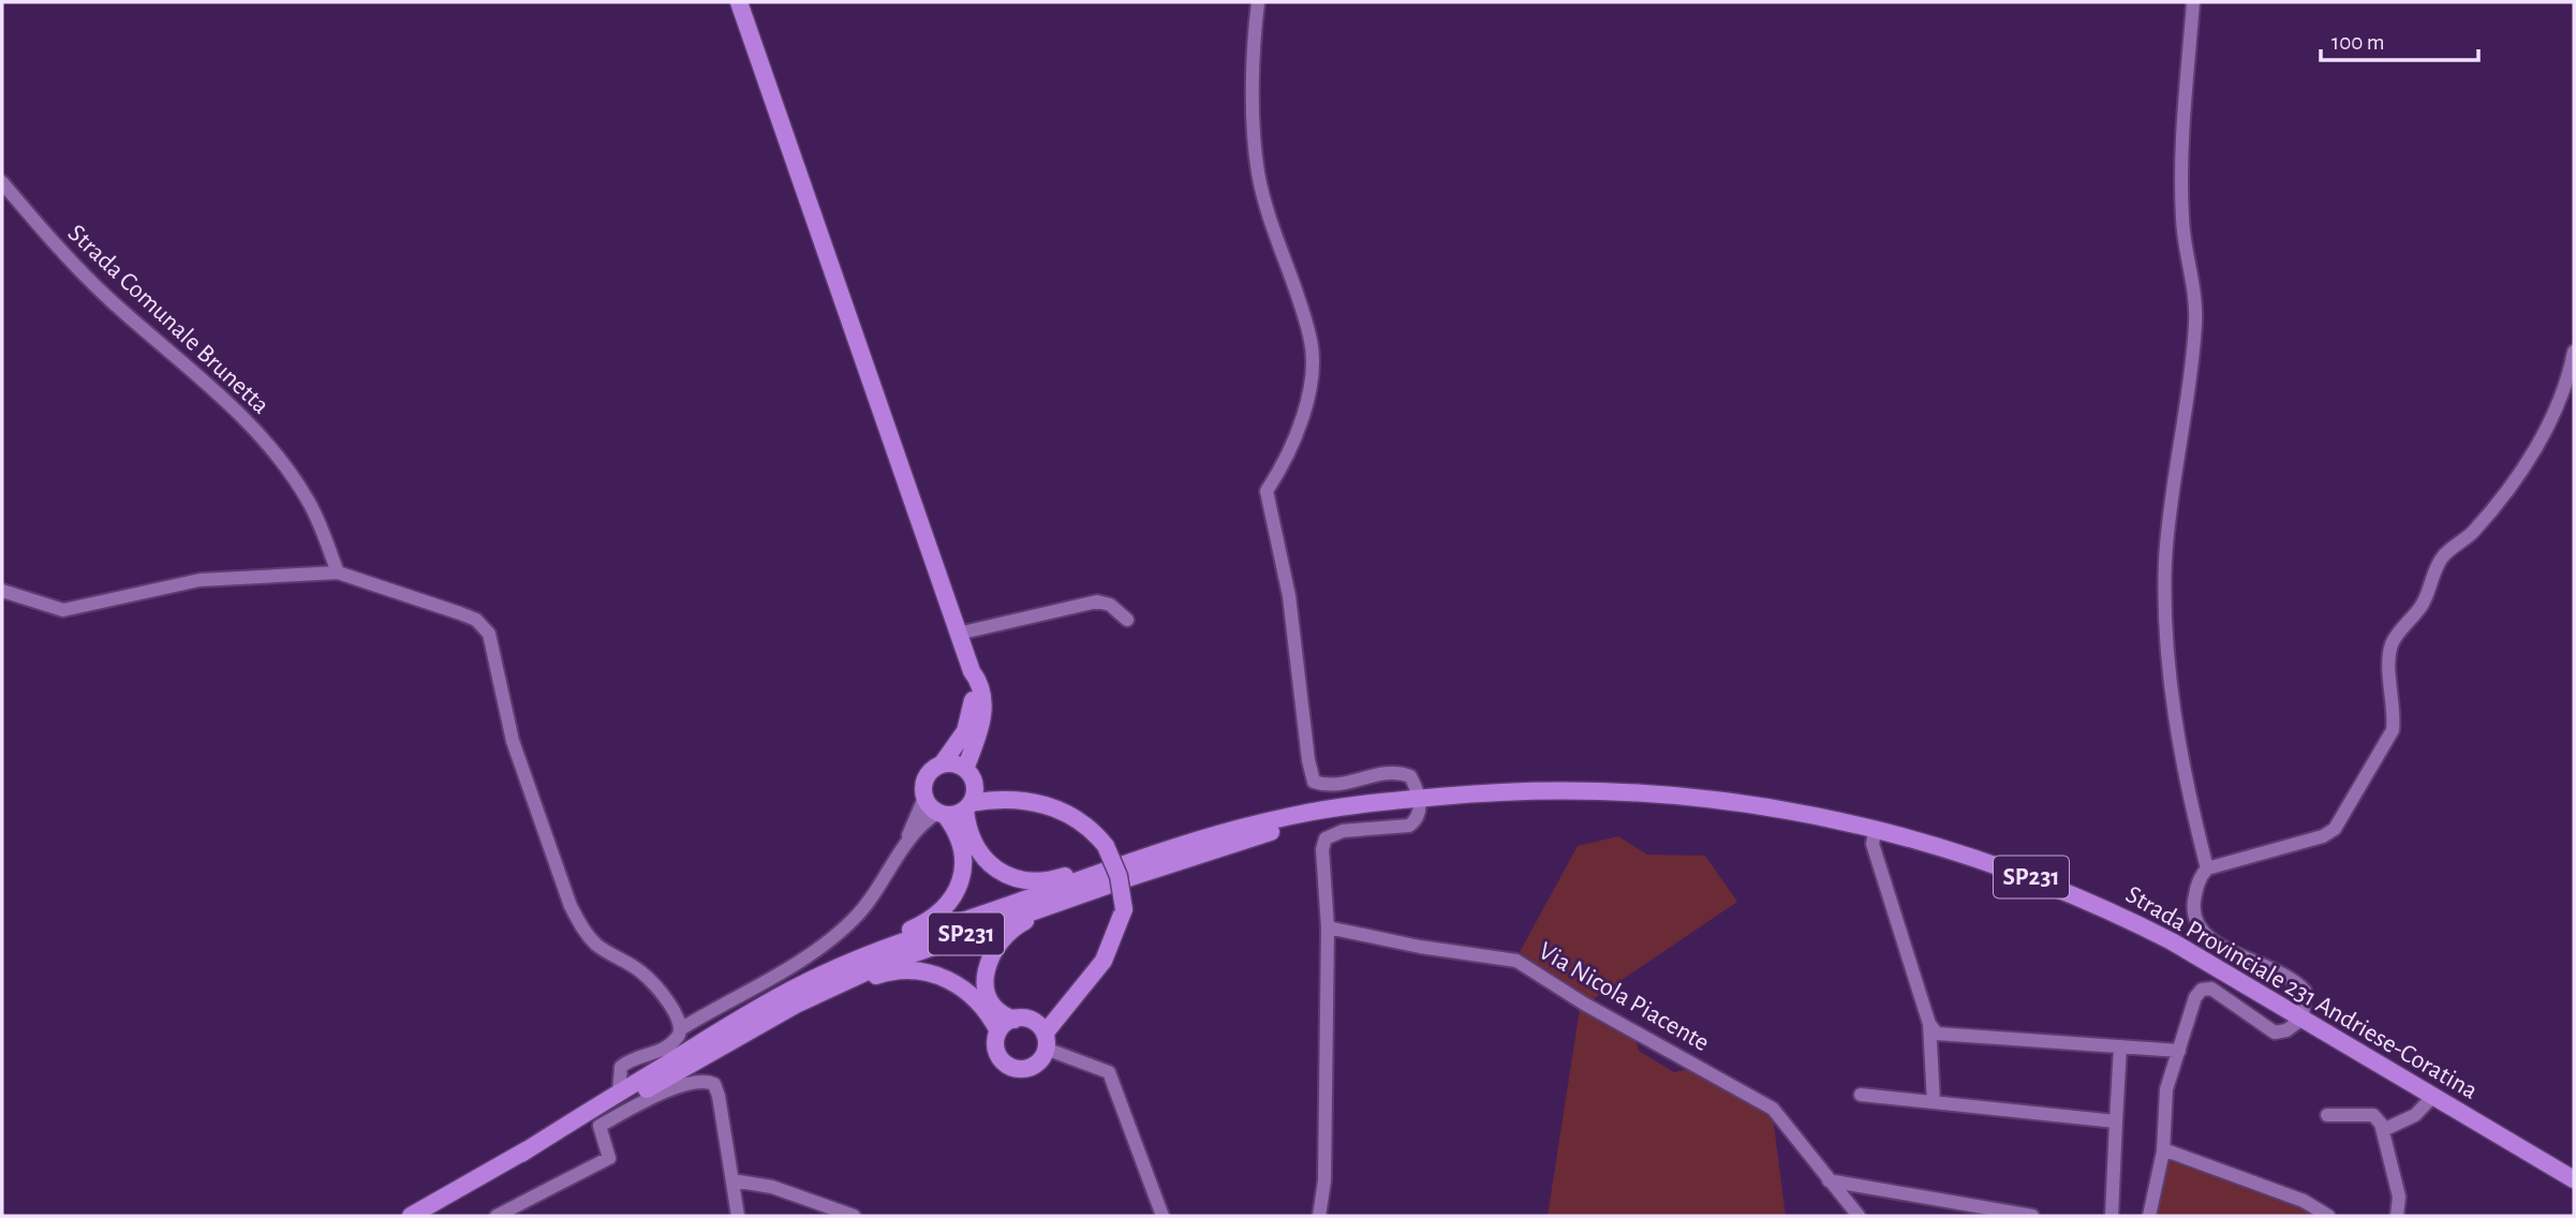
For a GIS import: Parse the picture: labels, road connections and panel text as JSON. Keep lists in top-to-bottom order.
{
  "streets": {
    "main road": ["SP231", "Strada Provinciale 231 Andriese-Coratina"],
    "street": ["Strada Comunale Brunetta", "Via Nicola Piacente"]
  },
  "scale_bar": "100 m"
}
